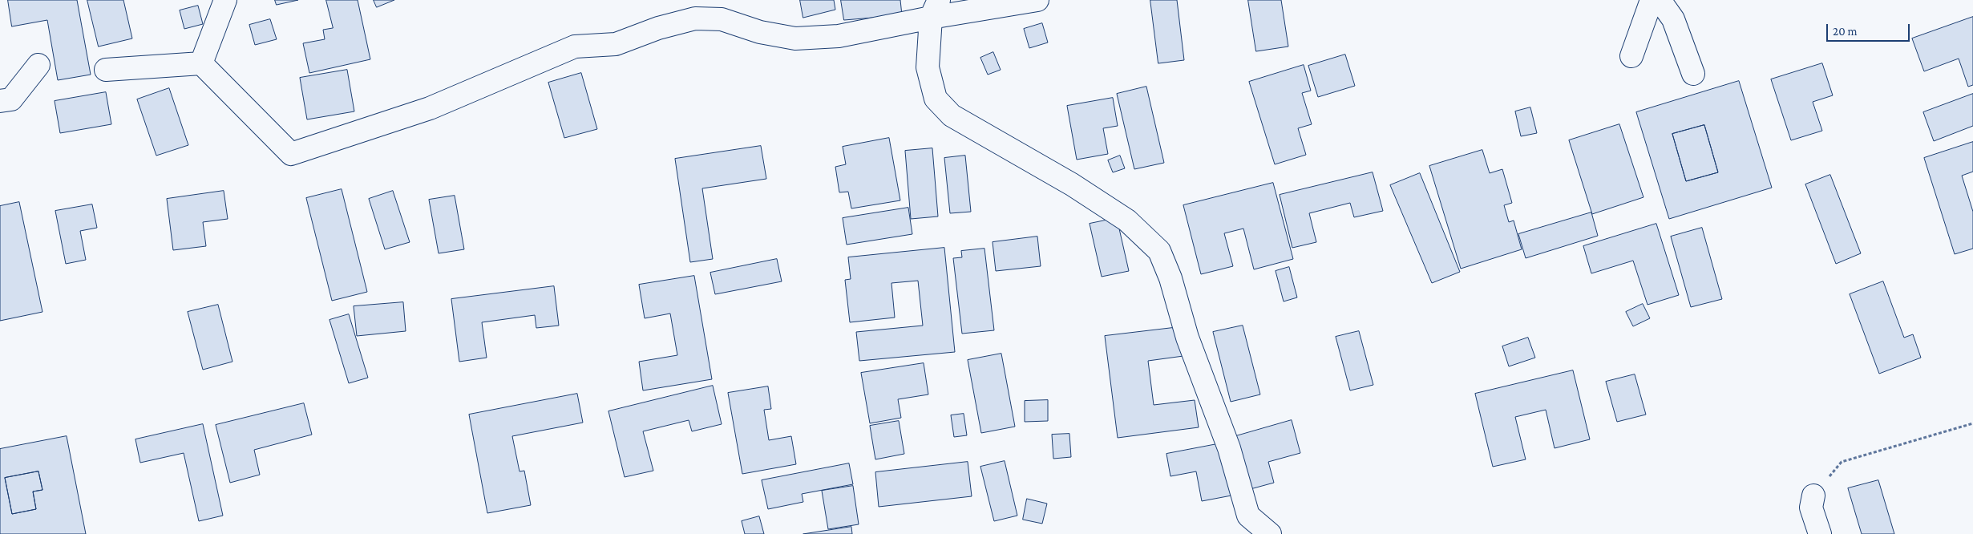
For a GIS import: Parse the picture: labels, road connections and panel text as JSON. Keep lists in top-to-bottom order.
{
  "scale_bar": "20 m"
}
